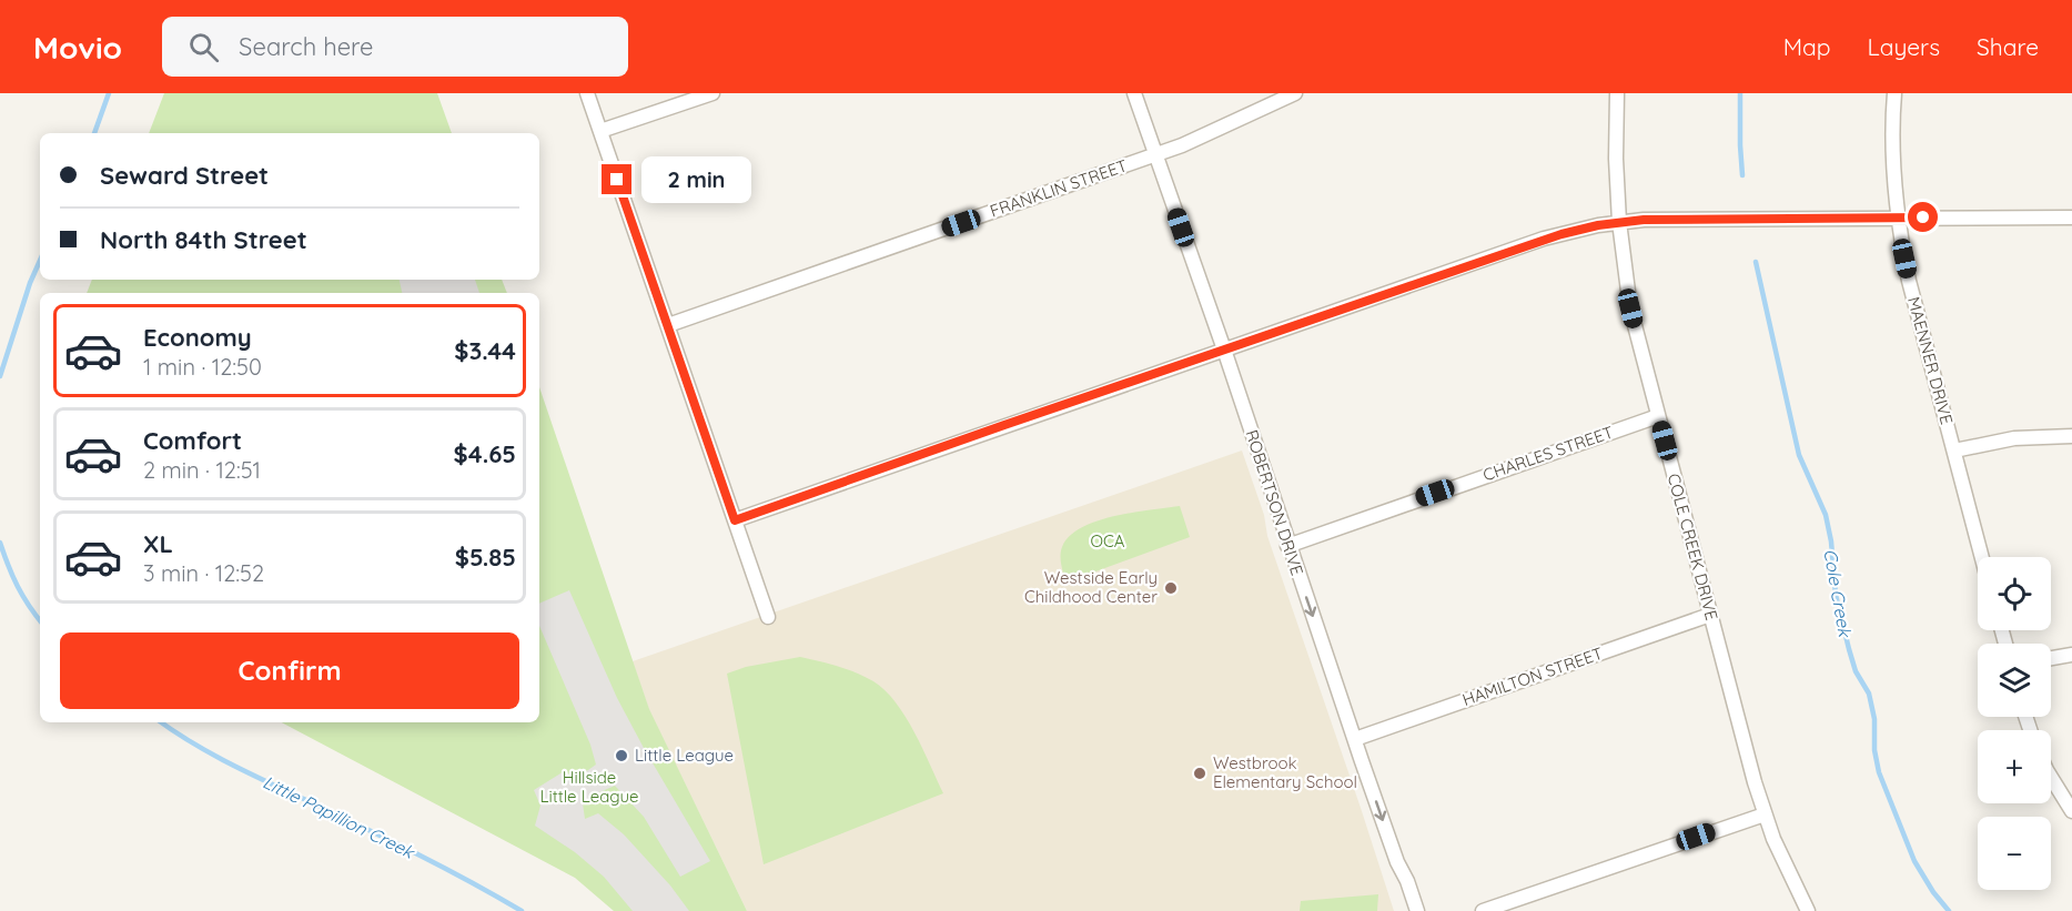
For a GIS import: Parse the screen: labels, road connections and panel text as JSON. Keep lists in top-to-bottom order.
{
  "streets": {
    "street": [
      "FRANKLIN STREET",
      "MAENNER DRIVE",
      "CHARLES STREET",
      "ROBERTSON DRIVE",
      "COLE CREEK DRIVE",
      "HAMILTON STREET"
    ]
  },
  "crossings": [
    ["FRANKLIN STREET", "ROBERTSON DRIVE"],
    ["CHARLES STREET", "ROBERTSON DRIVE"],
    ["CHARLES STREET", "COLE CREEK DRIVE"],
    ["ROBERTSON DRIVE", "HAMILTON STREET"],
    ["COLE CREEK DRIVE", "HAMILTON STREET"]
  ],
  "one_way": ["ROBERTSON DRIVE"],
  "water": ["Cole Creek", "Little Papillion Creek"],
  "parks": ["OCA", "Hillside Little League"],
  "places": ["Westside Early Childhood Center", "Little League", "Westbrook Elementary School"],
  "page": {
    "header": "Movio",
    "search": "Search here",
    "nav": ["Map", "Layers", "Share"],
    "banner": ["Seward Street", "North 84th Street"],
    "bubble": "2 min",
    "list": [
      {
        "name": "Economy",
        "note": "1 min · 12:50",
        "value": "$3.44"
      },
      {
        "name": "Comfort",
        "note": "2 min · 12:51",
        "value": "$4.65"
      },
      {
        "name": "XL",
        "note": "3 min · 12:52",
        "value": "$5.85"
      }
    ],
    "map_buttons": ["+", "−"],
    "buttons": "Confirm"
  }
}
